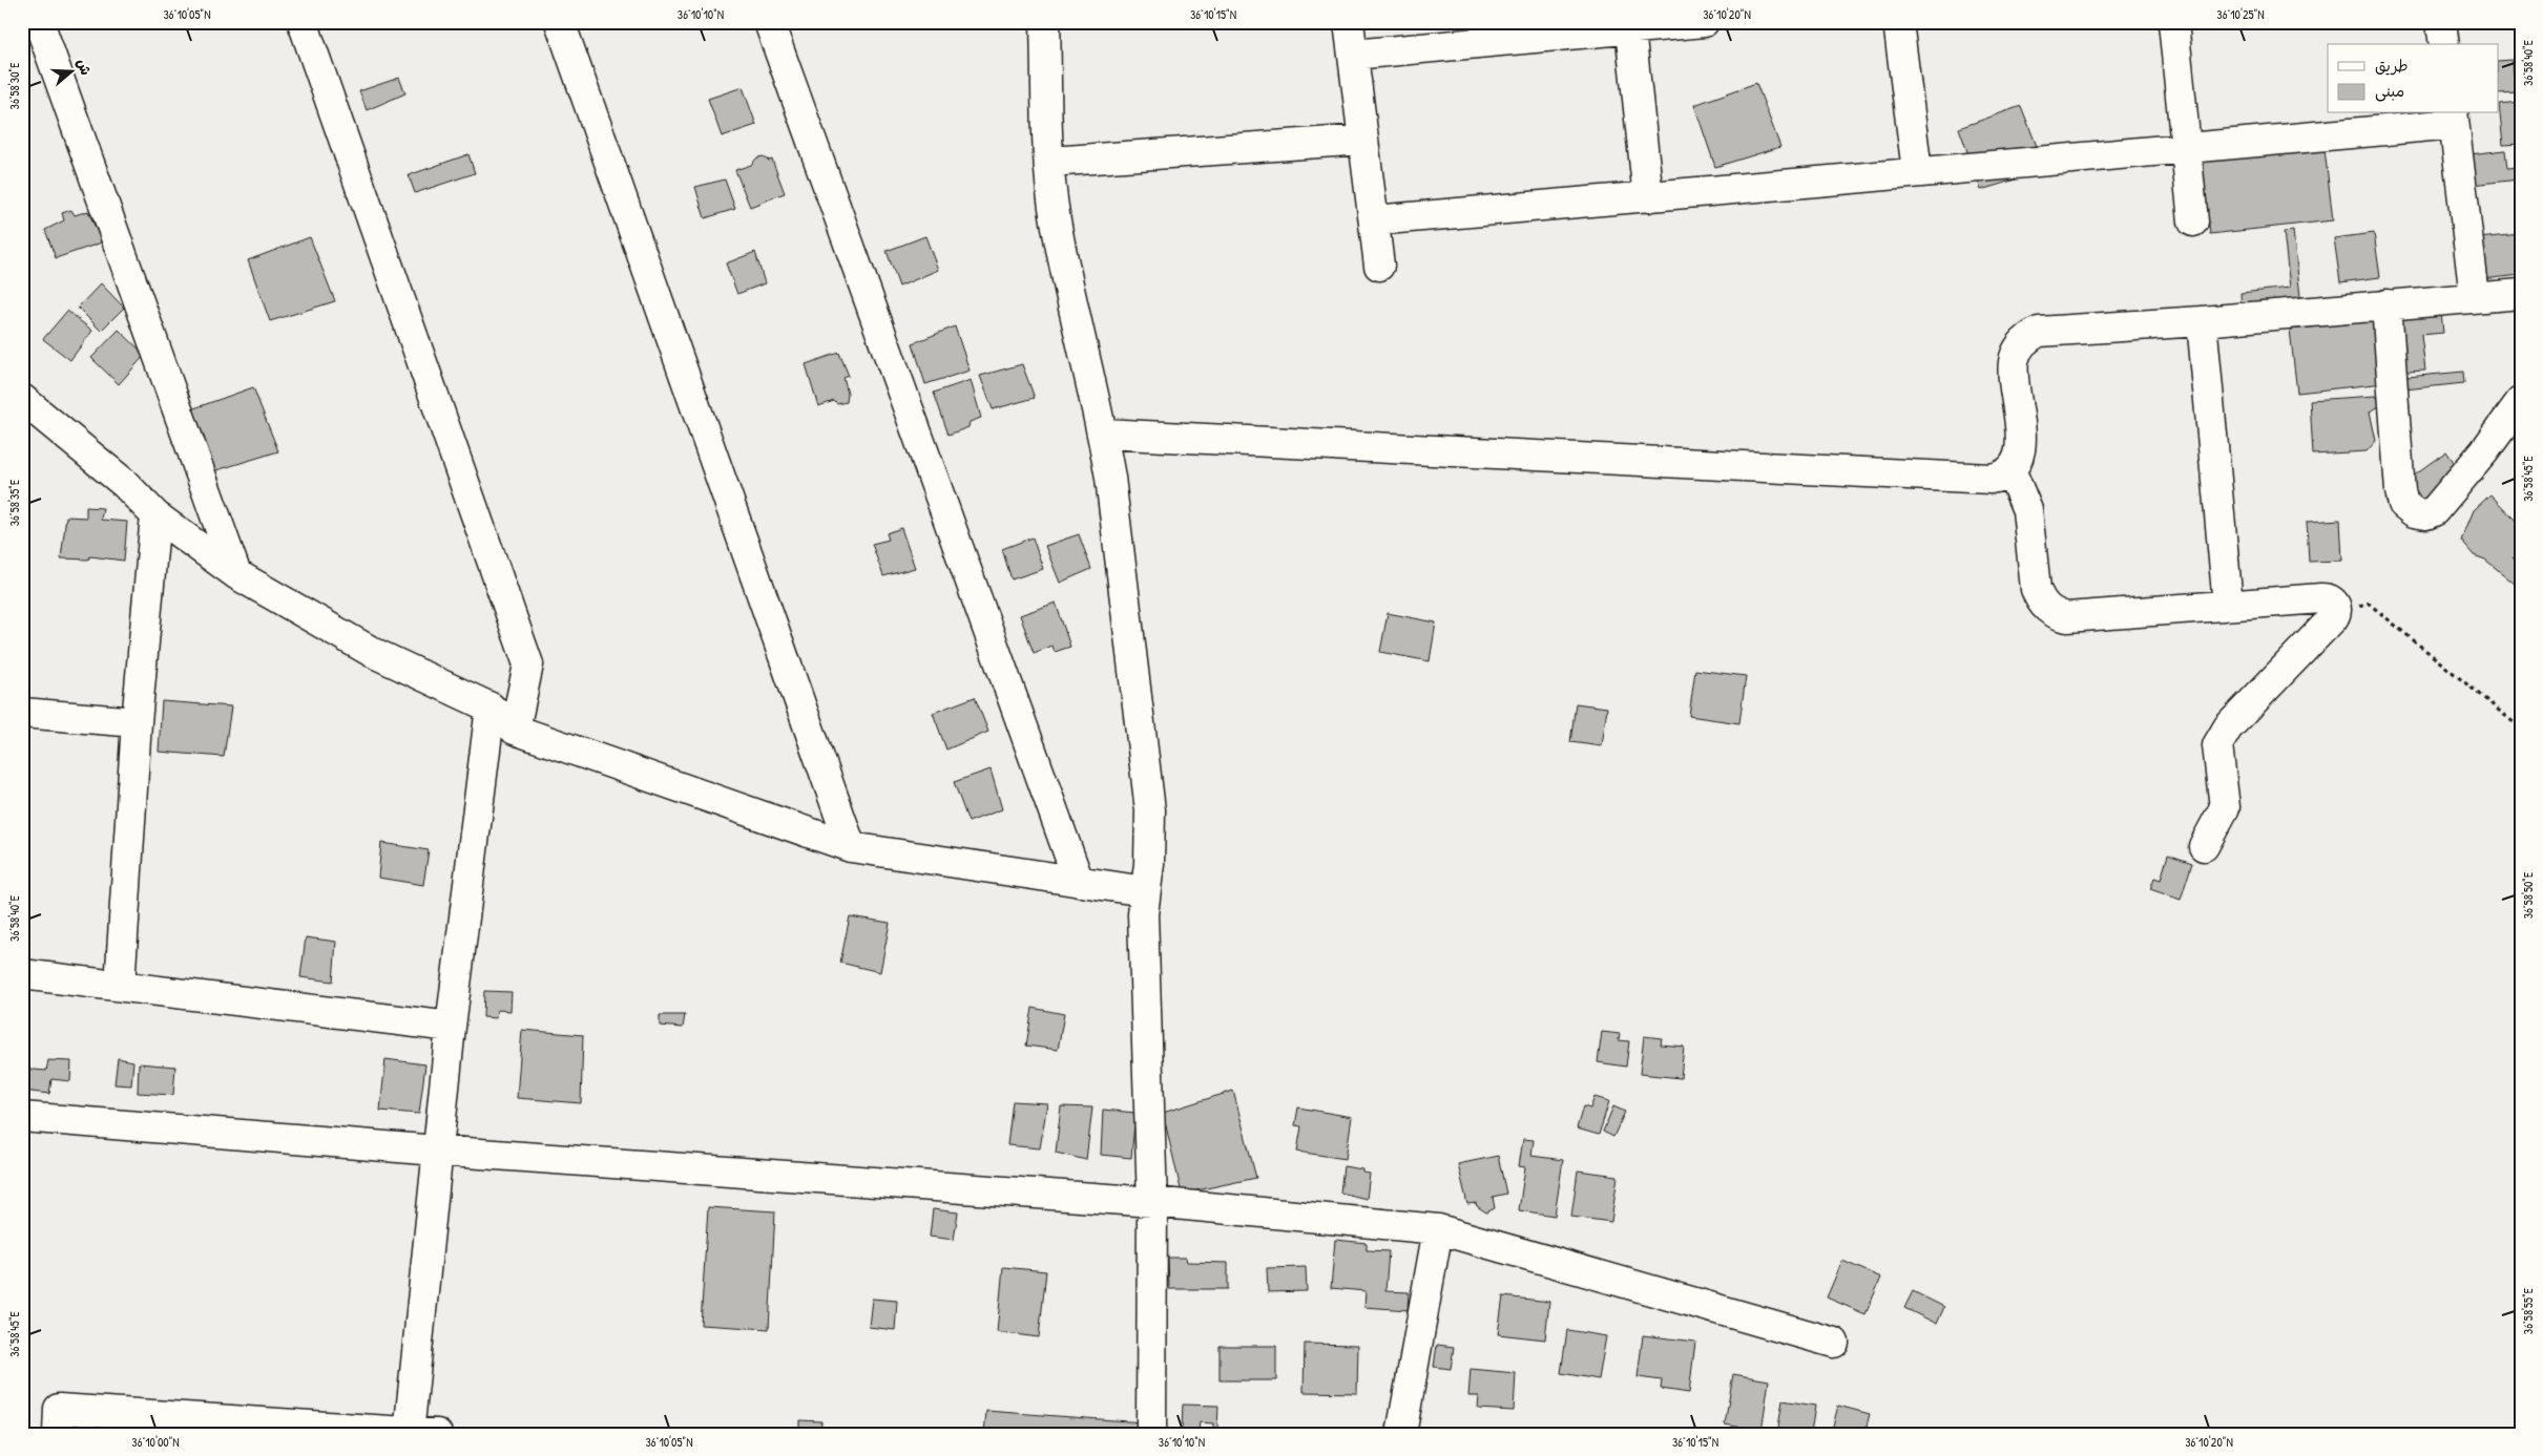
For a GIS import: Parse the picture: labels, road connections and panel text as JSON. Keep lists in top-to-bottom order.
{
  "legend": ["طريق", "مبنى"],
  "north": "right",
  "coordinates": [
    "36°10'05\"N",
    "36°10'10\"N",
    "36°10'15\"N",
    "36°10'20\"N",
    "36°10'25\"N",
    "36°58'40\"E",
    "36°58'30\"E",
    "36°58'45\"E",
    "36°58'35\"E",
    "36°58'50\"E",
    "36°58'55\"E",
    "36°10'00\"N"
  ]
}
